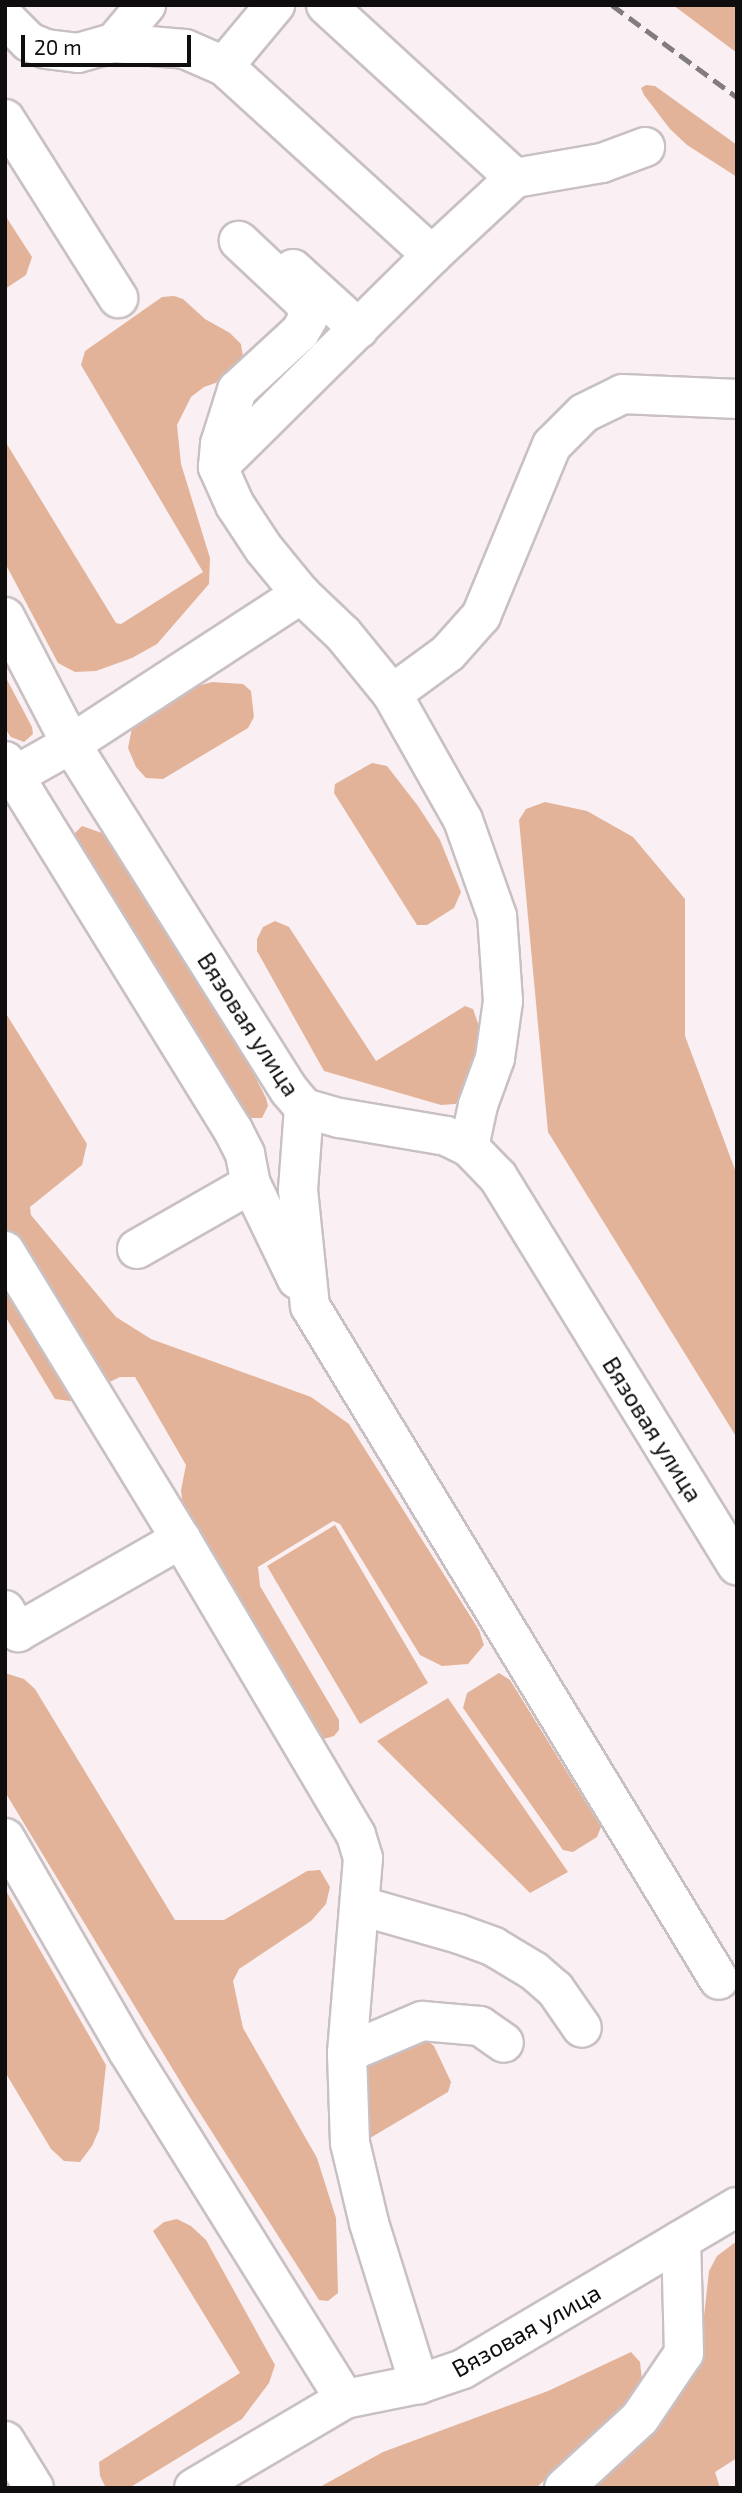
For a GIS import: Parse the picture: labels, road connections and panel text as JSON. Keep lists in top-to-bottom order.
{
  "streets": {
    "street": ["Вязовая улица"]
  },
  "scale_bar": "20 m"
}
